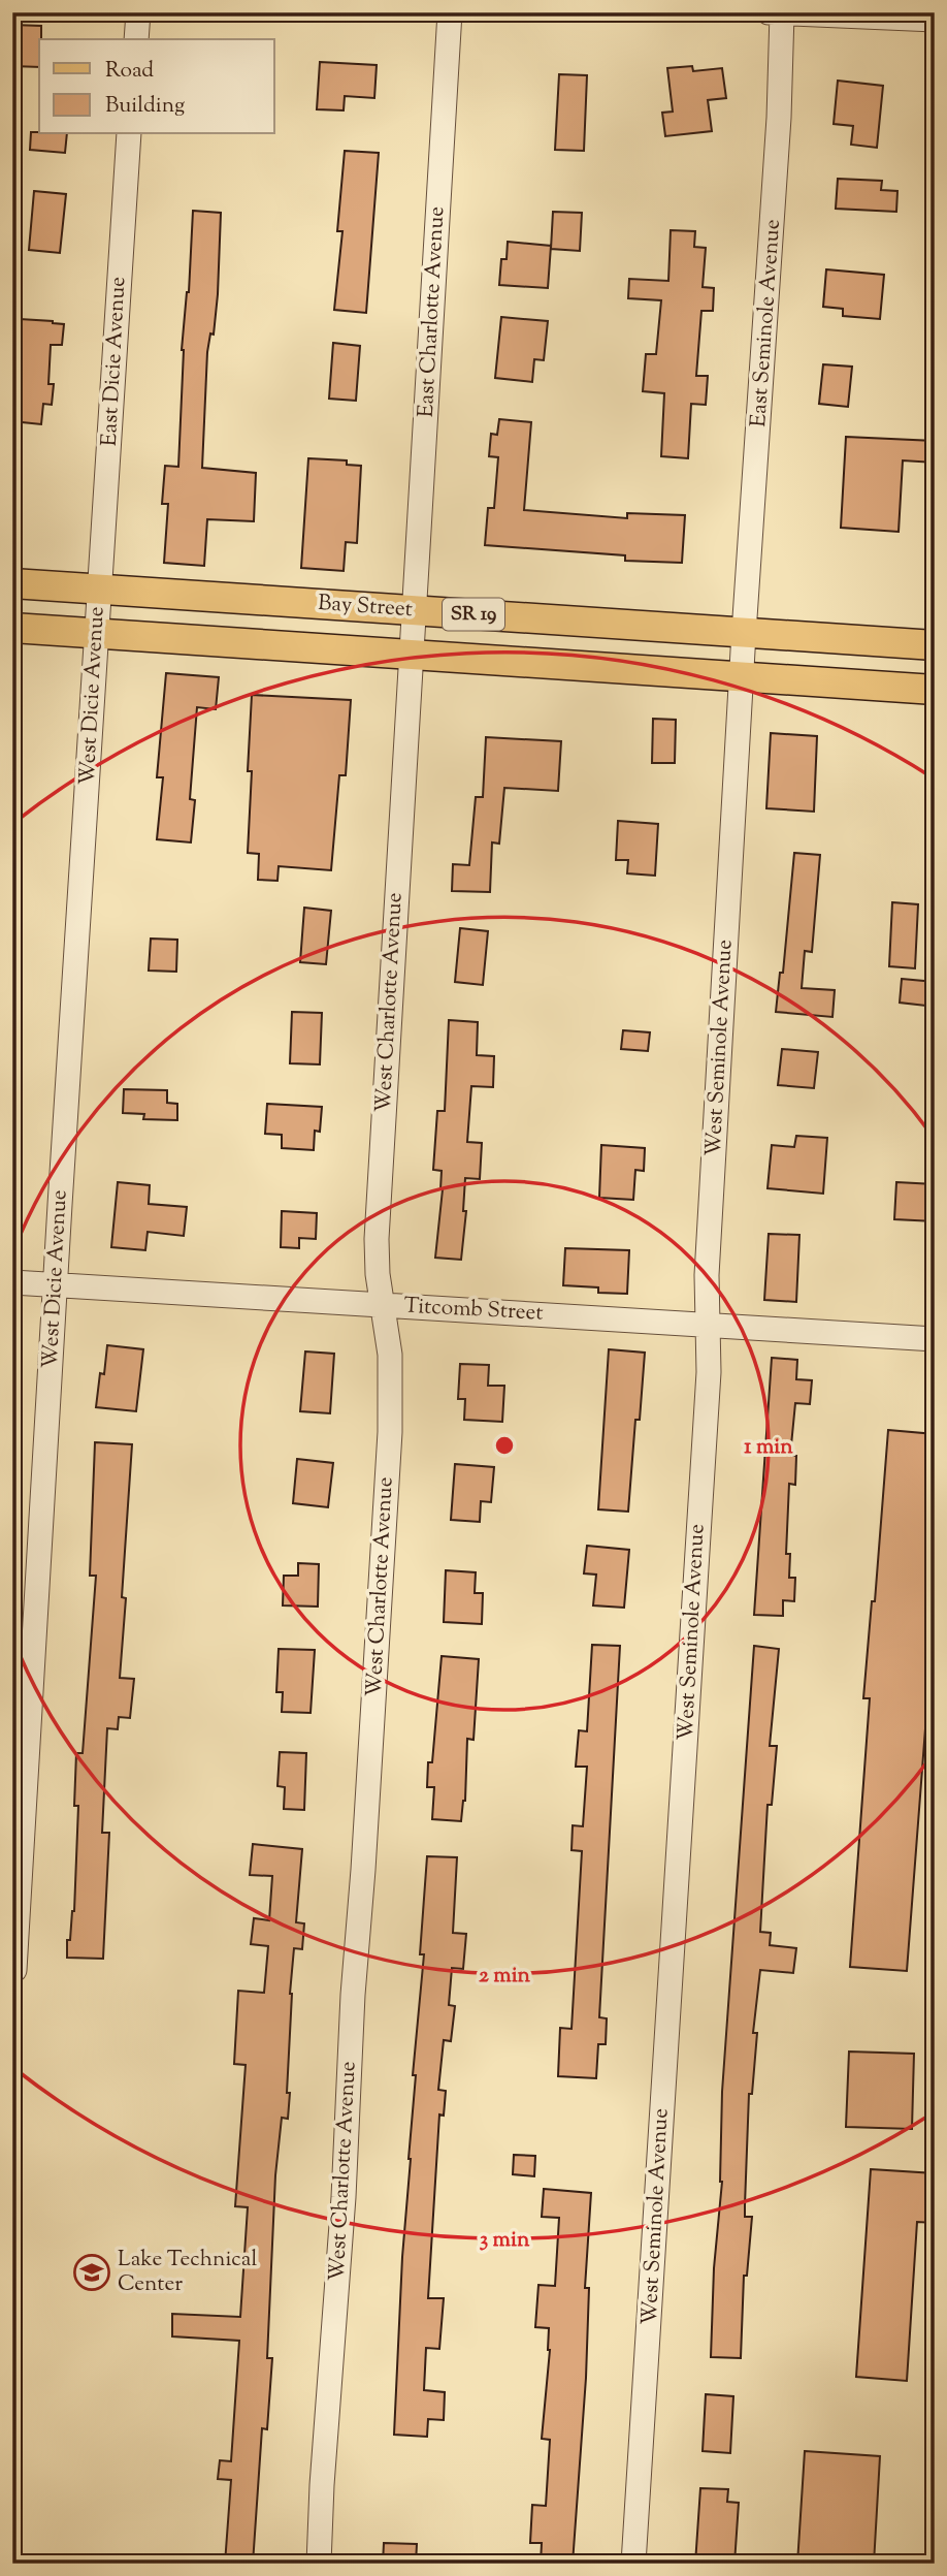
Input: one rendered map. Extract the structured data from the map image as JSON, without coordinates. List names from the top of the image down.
{
  "streets": {
    "main road": ["Bay Street", "SR 19"],
    "street": [
      "East Charlotte Avenue",
      "East Seminole Avenue",
      "East Dicie Avenue",
      "West Dicie Avenue",
      "West Charlotte Avenue",
      "West Seminole Avenue",
      "Titcomb Street"
    ]
  },
  "crossings": [
    ["East Charlotte Avenue", "Bay Street"],
    ["East Charlotte Avenue", "West Charlotte Avenue"],
    ["East Seminole Avenue", "Bay Street"],
    ["East Seminole Avenue", "West Seminole Avenue"],
    ["East Dicie Avenue", "Bay Street"],
    ["East Dicie Avenue", "West Dicie Avenue"],
    ["Bay Street", "West Dicie Avenue"],
    ["Bay Street", "West Charlotte Avenue"],
    ["Bay Street", "West Seminole Avenue"],
    ["West Dicie Avenue", "Titcomb Street"],
    ["West Charlotte Avenue", "Titcomb Street"],
    ["West Seminole Avenue", "Titcomb Street"]
  ],
  "places": {
    "school or university": ["Lake Technical Center"]
  },
  "legend": ["Road", "Building"],
  "rings": ["1 min", "2 min", "3 min"]
}
